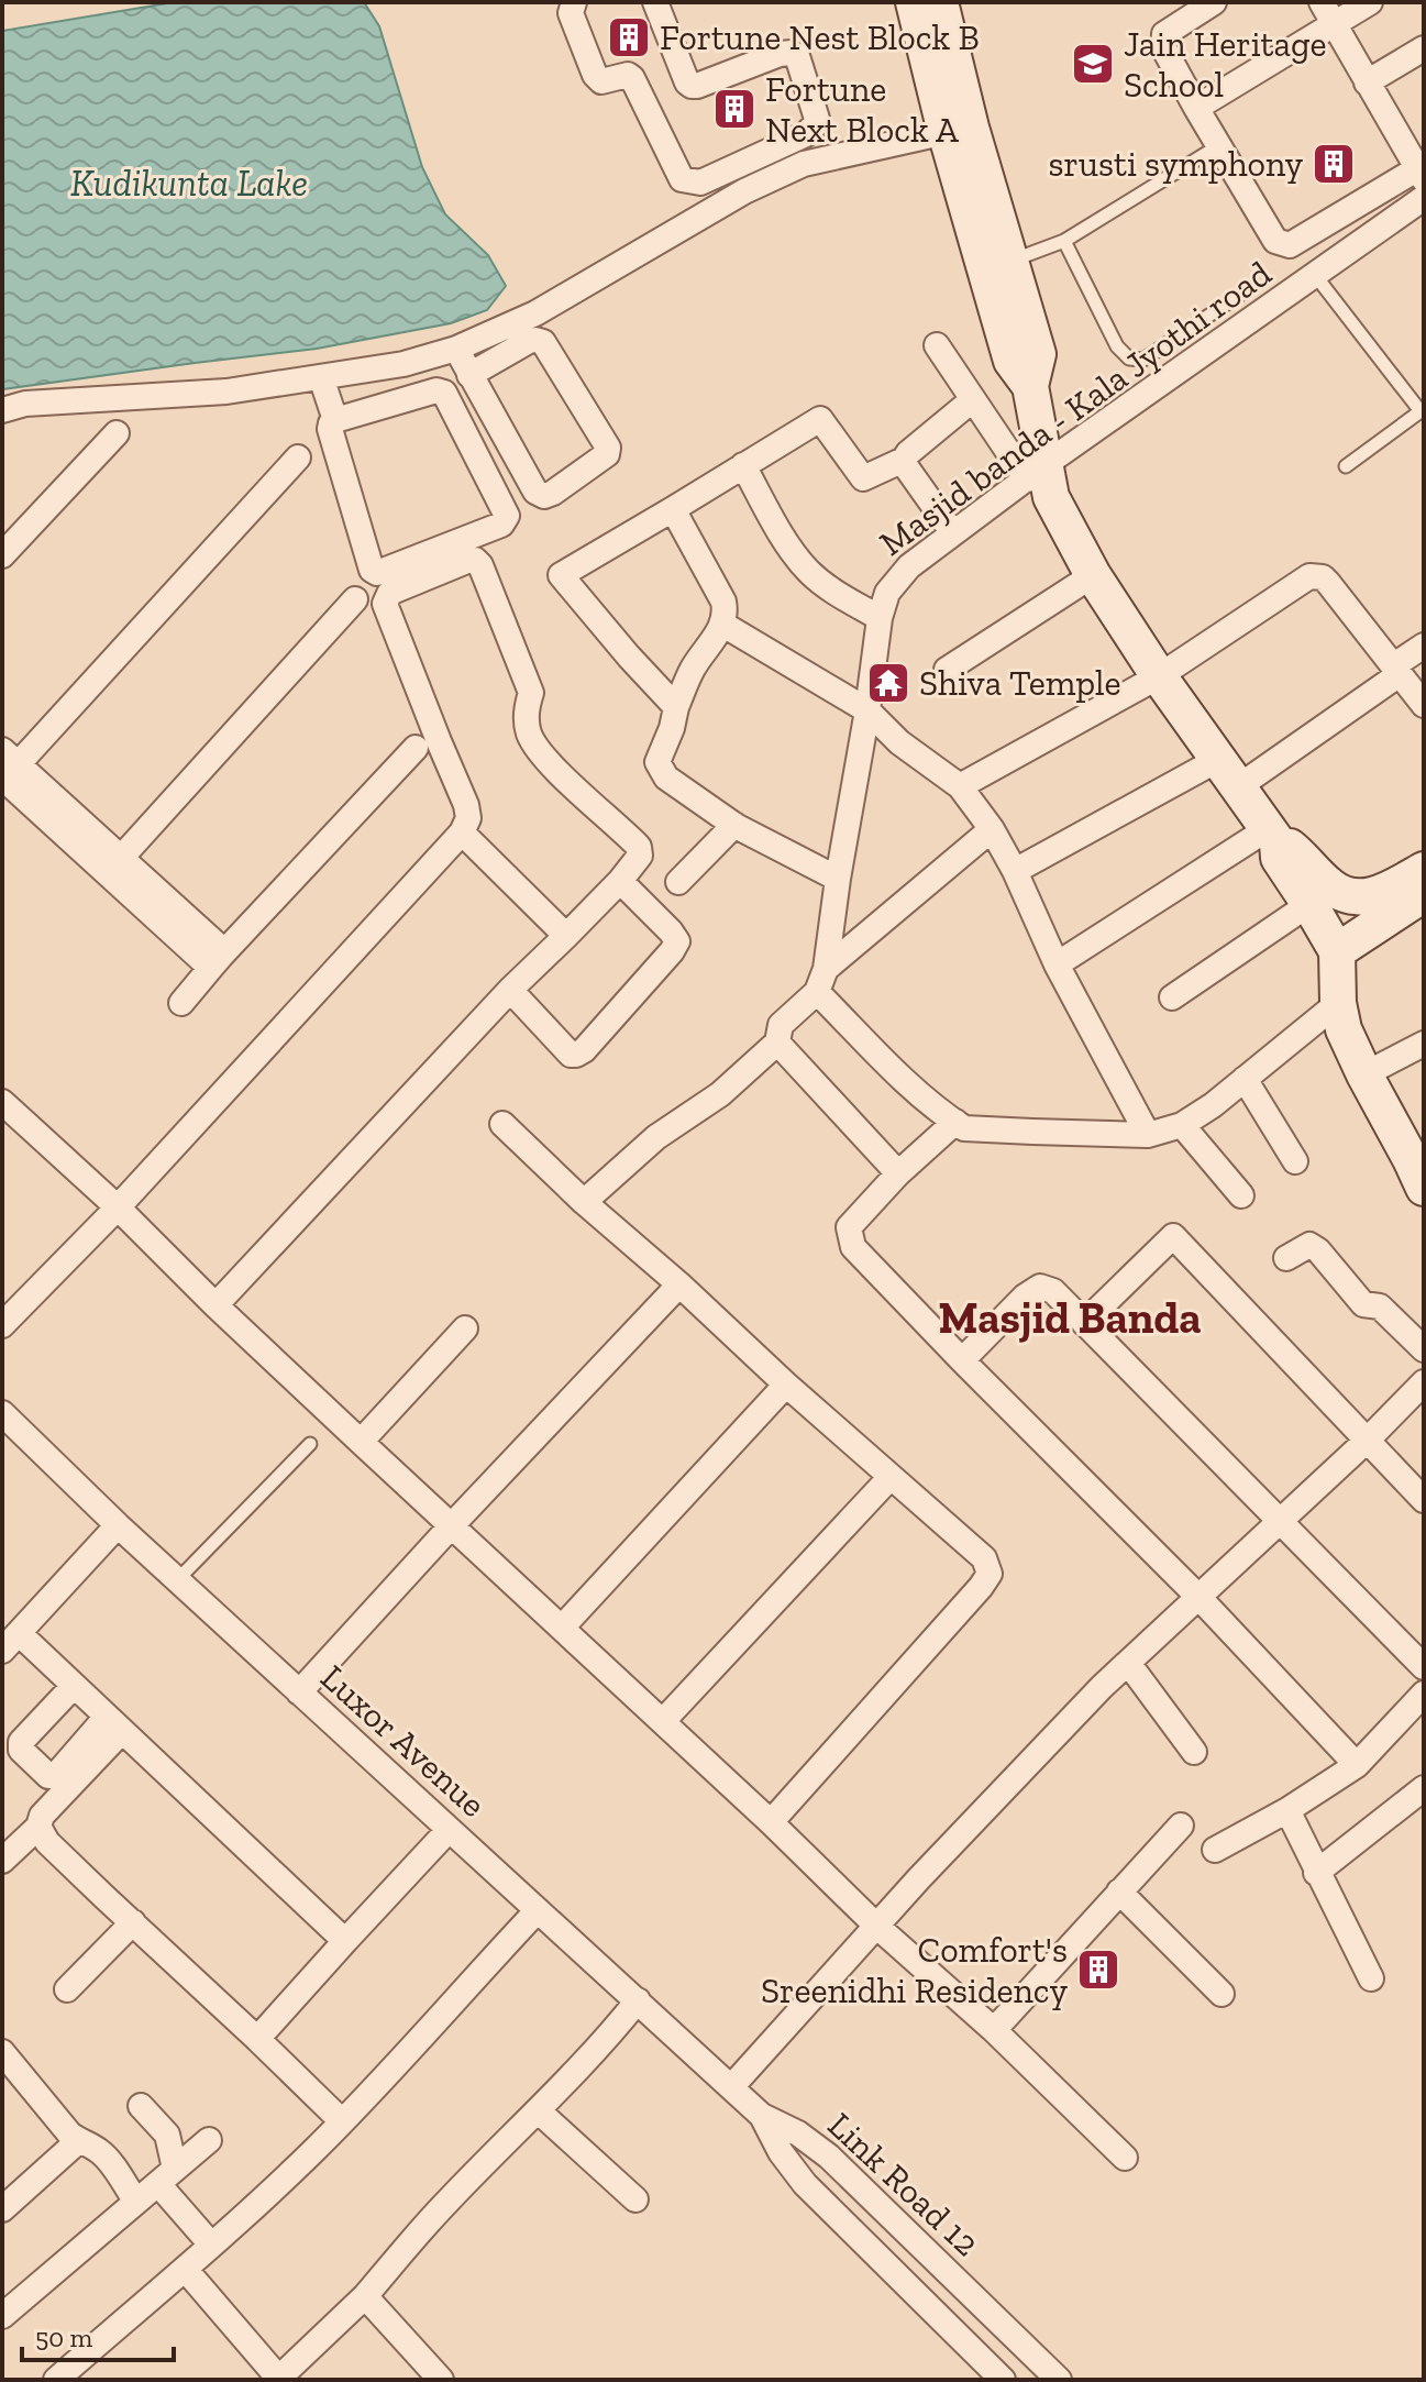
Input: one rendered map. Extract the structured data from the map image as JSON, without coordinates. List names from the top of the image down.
{
  "streets": {
    "street": ["Masjid banda - Kala Jyothi road", "Luxor Avenue", "Link Road 12"]
  },
  "crossings": [
    ["Luxor Avenue", "Link Road 12"]
  ],
  "districts": ["Masjid Banda"],
  "water": ["Kudikunta Lake"],
  "places": {
    "building": [
      "Fortune Nest Block B",
      "Fortune Next Block A",
      "srusti symphony",
      "Comfort's Sreenidhi Residency"
    ],
    "school or university": ["Jain Heritage School"],
    "temple": ["Shiva Temple"]
  },
  "scale_bar": "50 m"
}
